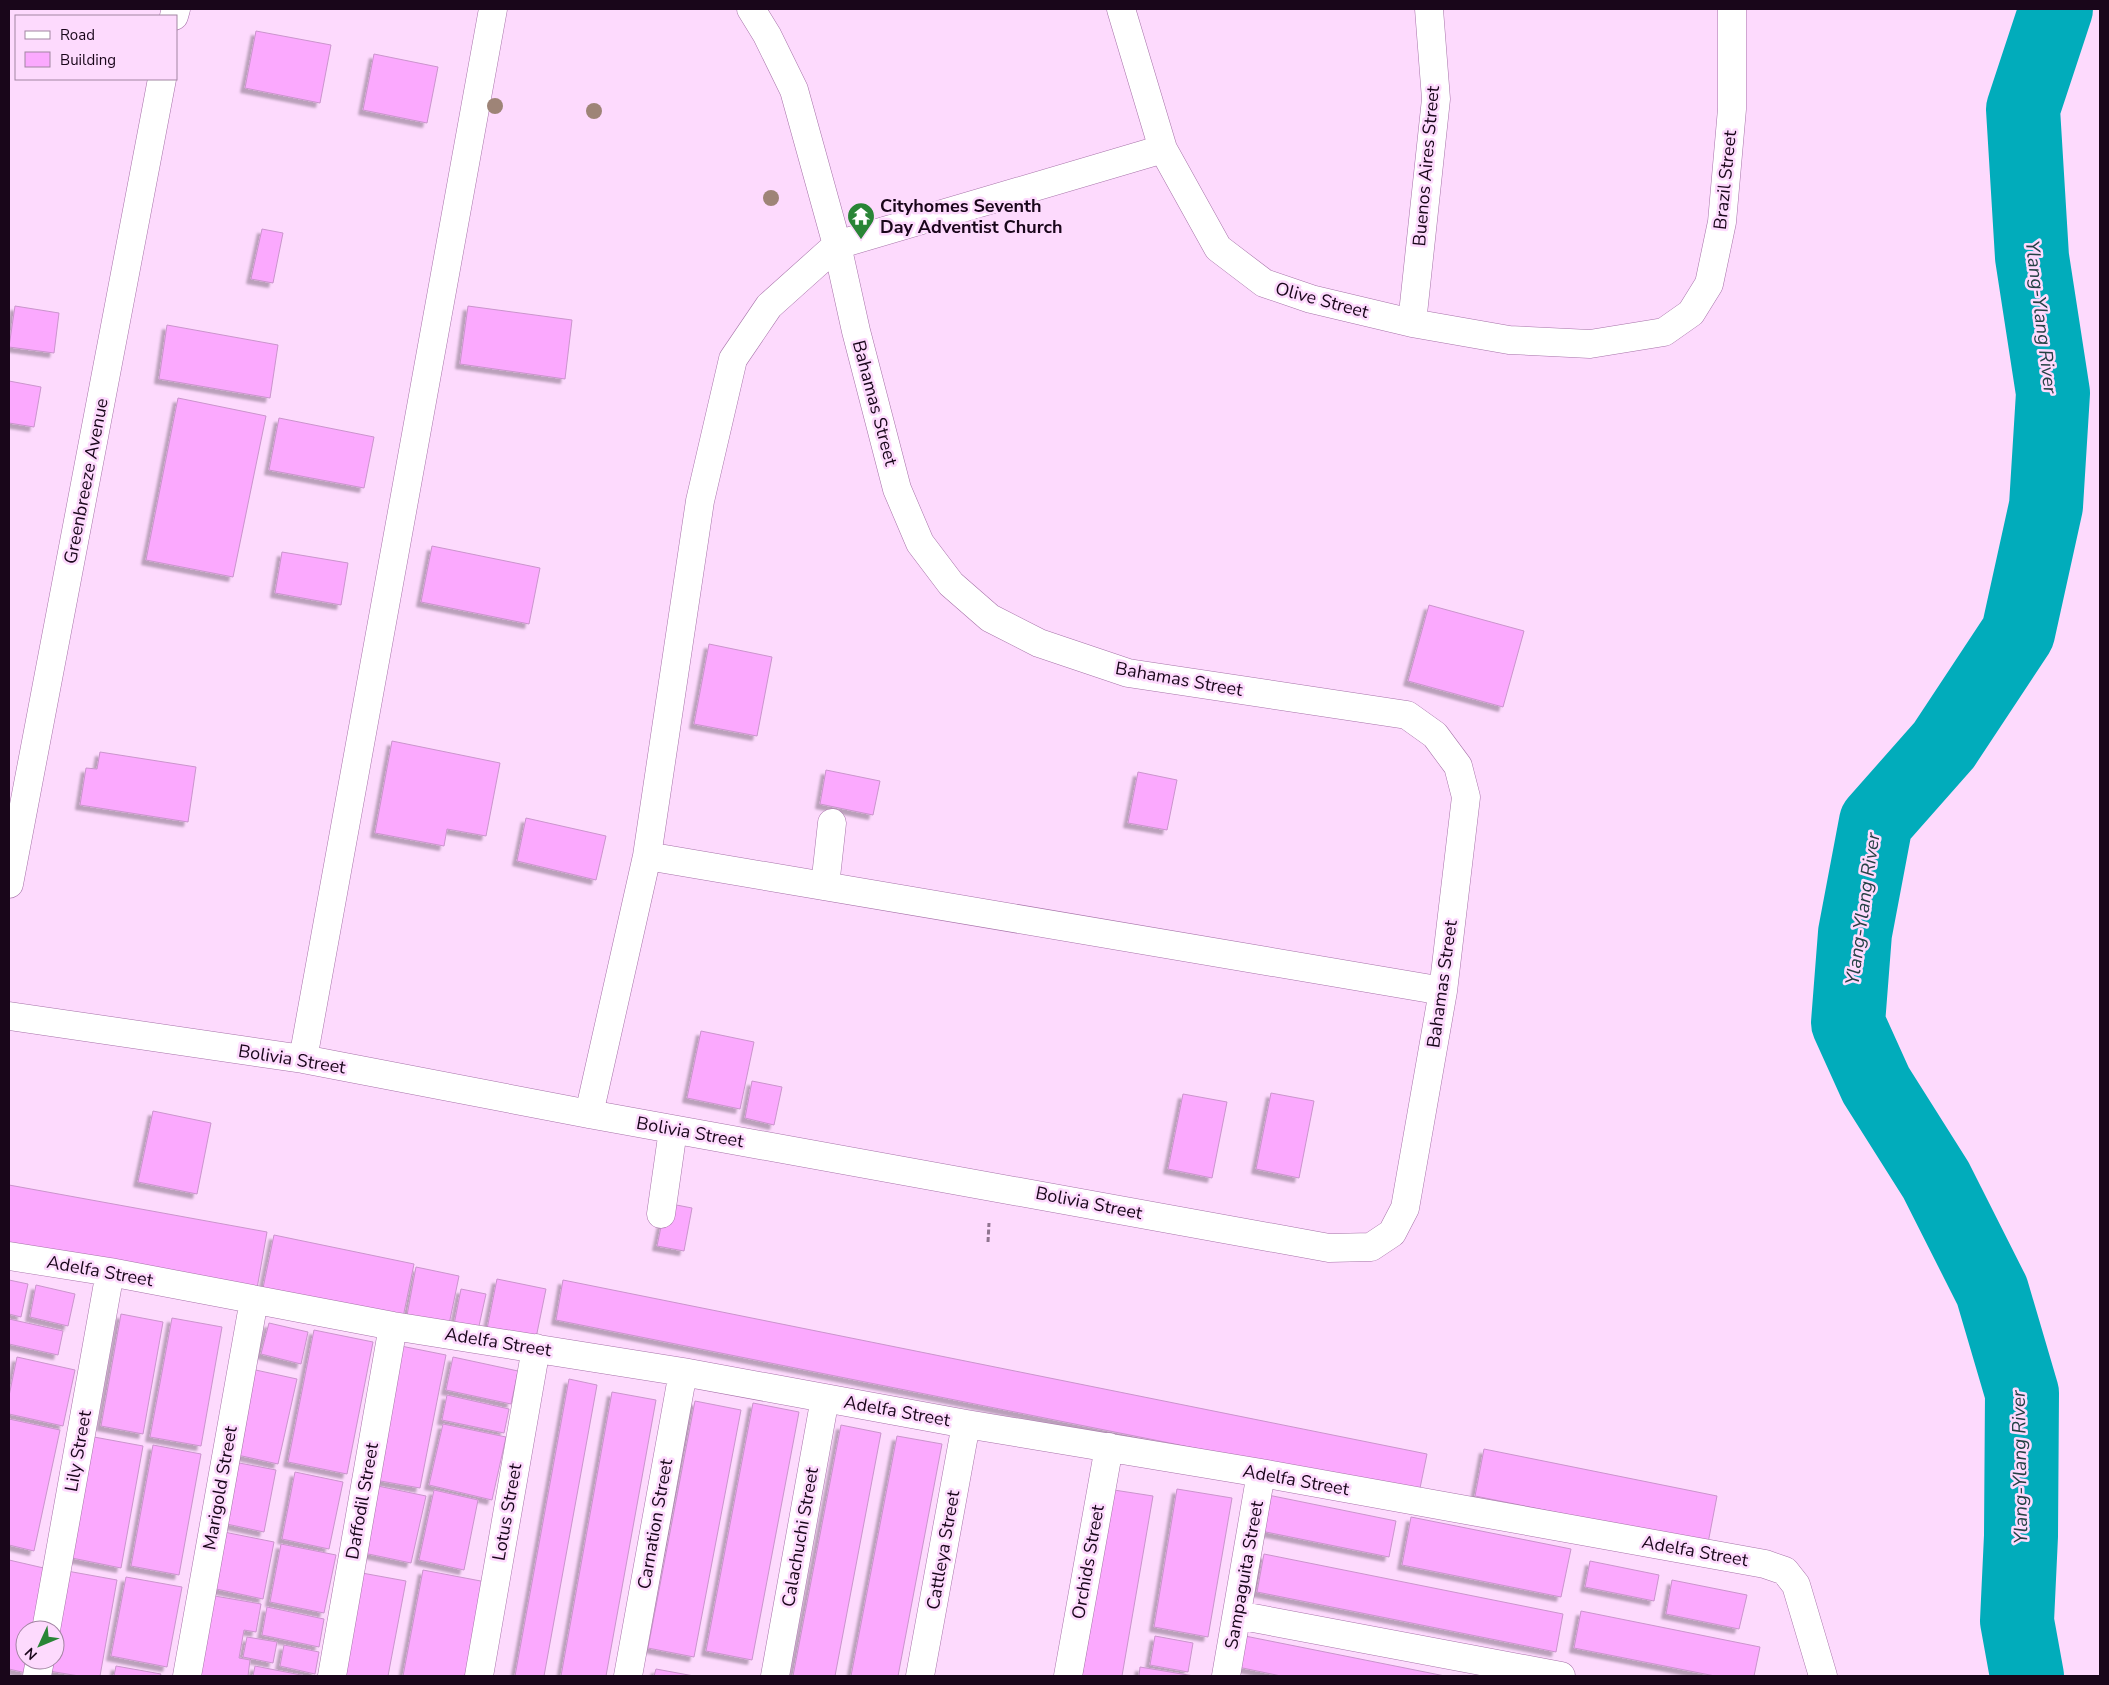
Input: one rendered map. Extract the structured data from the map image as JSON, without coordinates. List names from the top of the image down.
{
  "streets": {
    "street": [
      "Buenos Aires Street",
      "Brazil Street",
      "Olive Street",
      "Bahamas Street",
      "Greenbreeze Avenue",
      "Bolivia Street",
      "Adelfa Street",
      "Lily Street",
      "Marigold Street",
      "Daffodil Street",
      "Lotus Street",
      "Carnation Street",
      "Calachuchi Street",
      "Cattleya Street",
      "Orchids Street",
      "Sampaguita Street"
    ]
  },
  "crossings": [
    ["Buenos Aires Street", "Olive Street"],
    ["Brazil Street", "Olive Street"],
    ["Bahamas Street", "Bolivia Street"],
    ["Adelfa Street", "Lily Street"],
    ["Adelfa Street", "Marigold Street"],
    ["Adelfa Street", "Daffodil Street"],
    ["Adelfa Street", "Lotus Street"],
    ["Adelfa Street", "Carnation Street"],
    ["Adelfa Street", "Calachuchi Street"],
    ["Adelfa Street", "Cattleya Street"],
    ["Adelfa Street", "Orchids Street"],
    ["Adelfa Street", "Sampaguita Street"]
  ],
  "water": ["Ylang-Ylang River"],
  "places": {
    "temple": ["Cityhomes Seventh Day Adventist Church"]
  },
  "legend": ["Road", "Building"],
  "north": "bottom left"
}
